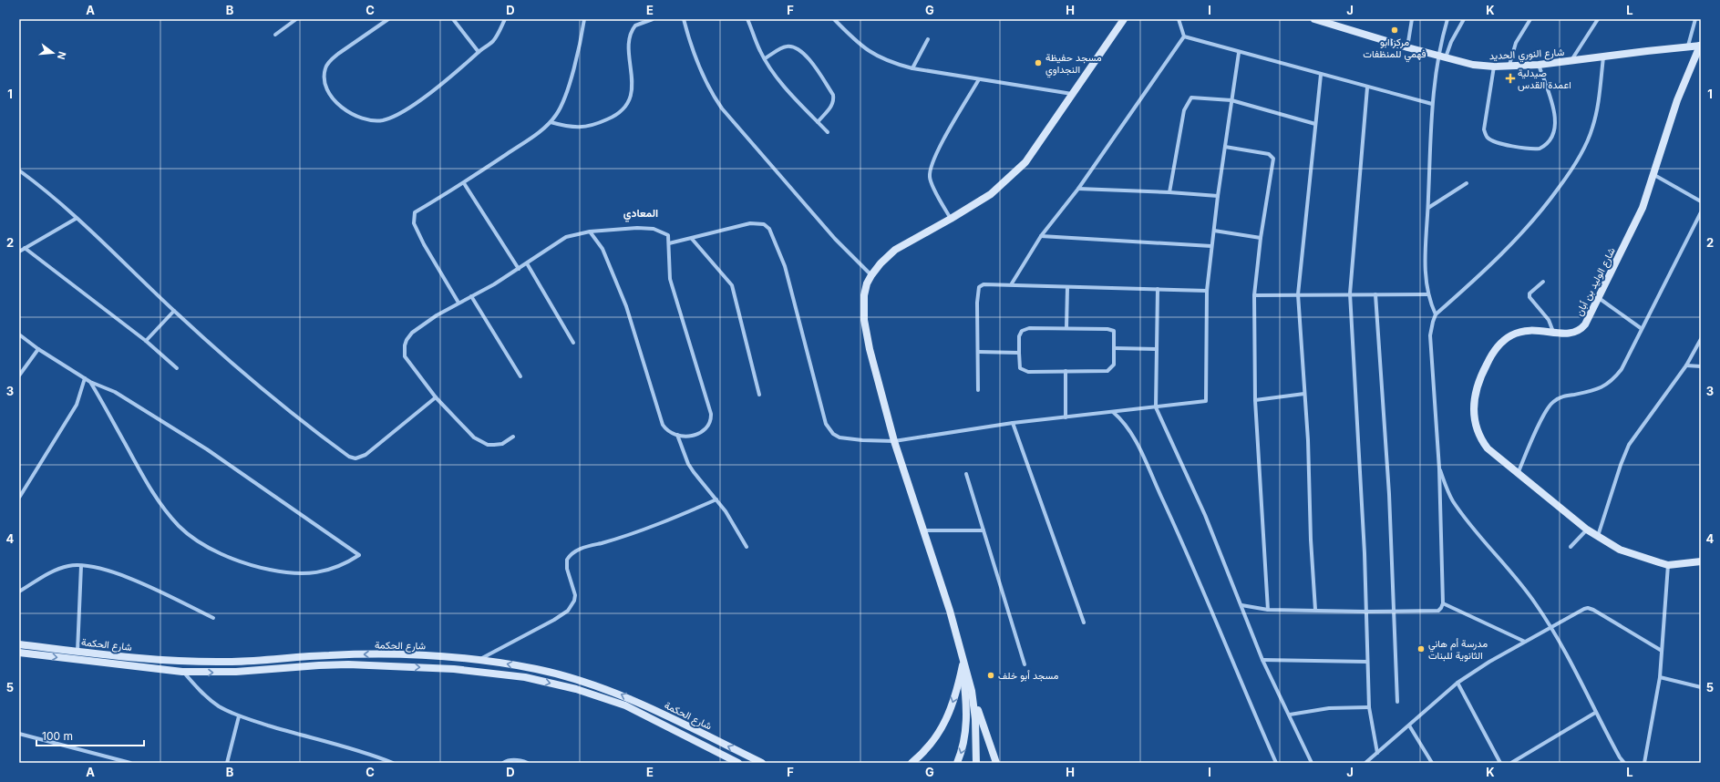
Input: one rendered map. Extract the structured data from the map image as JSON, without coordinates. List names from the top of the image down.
{
  "streets": {
    "street": ["شارع النوري الحديد", "شارع الوليد بن أبان", "شارع الحكمة"]
  },
  "crossings": [
    ["شارع النوري الحديد", "شارع الوليد بن أبان"]
  ],
  "districts": ["المعادي"],
  "places": {
    "other": [
      "مركز ابو فهمي للمنظفات",
      "مسجد حفيظة النجداوي",
      "مدرسة أم هاني الثانوية للبنات",
      "مسجد أبو خلف"
    ],
    "health": ["صيدلية اعمدة القدس"]
  },
  "scale_bar": "100 m",
  "north": "right",
  "grid": {
    "columns": [
      "A",
      "B",
      "C",
      "D",
      "E",
      "F",
      "G",
      "H",
      "I",
      "J",
      "K",
      "L"
    ],
    "rows": [
      "1",
      "2",
      "3",
      "4",
      "5"
    ]
  }
}
